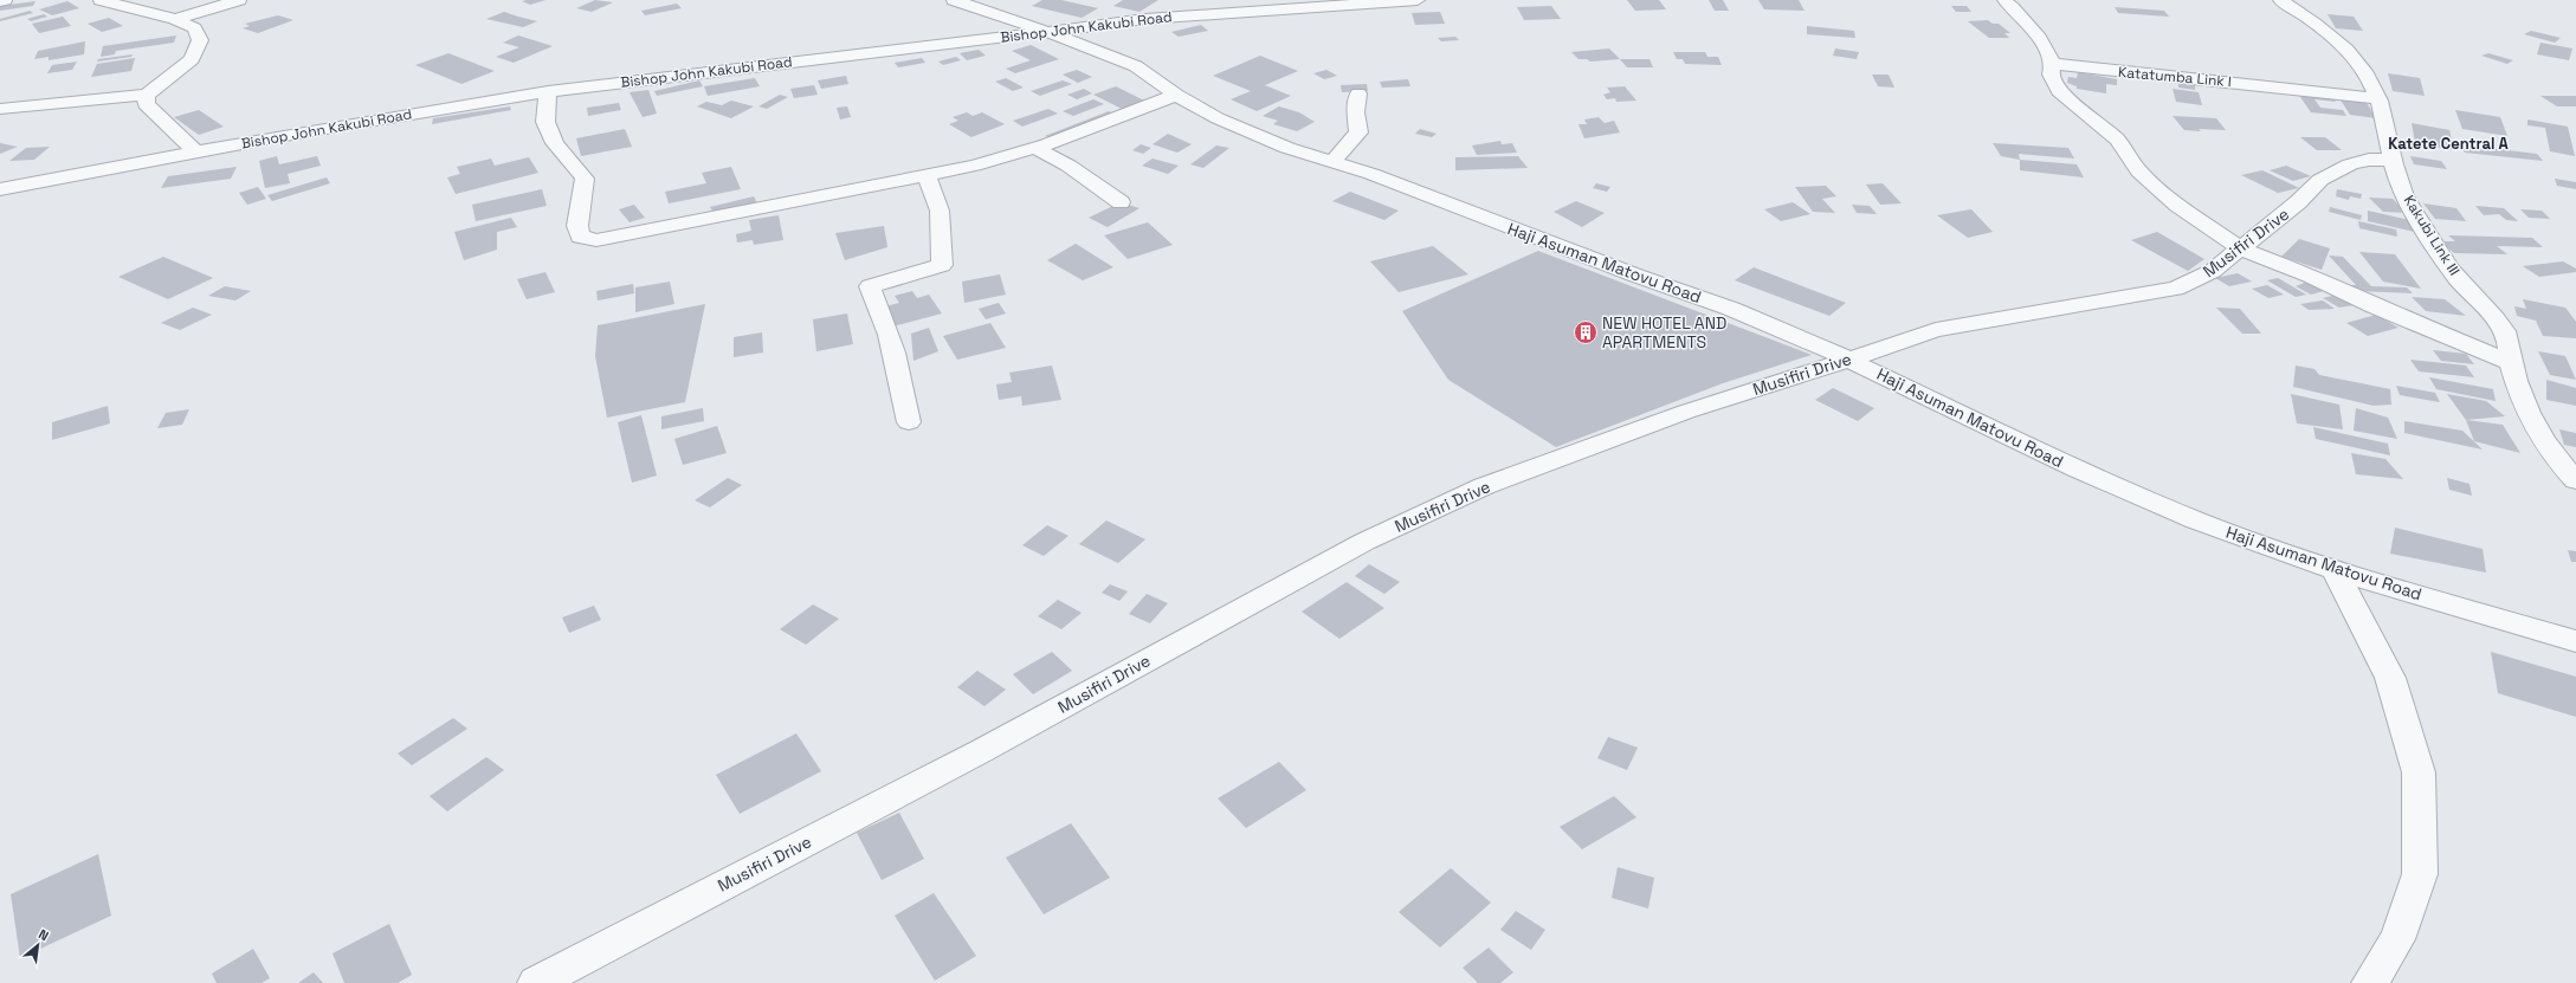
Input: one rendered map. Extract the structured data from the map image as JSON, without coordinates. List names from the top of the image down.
{
  "streets": {
    "street": [
      "Bishop John Kakubi Road",
      "Katatumba Link I",
      "Kakubi Link III",
      "Musifiri Drive",
      "Haji Asuman Matovu Road"
    ]
  },
  "crossings": [
    ["Bishop John Kakubi Road", "Haji Asuman Matovu Road"],
    ["Katatumba Link I", "Kakubi Link III"],
    ["Kakubi Link III", "Musifiri Drive"],
    ["Musifiri Drive", "Haji Asuman Matovu Road"]
  ],
  "districts": ["Katete Central A"],
  "places": {
    "building": ["NEW HOTEL AND APARTMENTS"]
  },
  "north": "top right"
}
